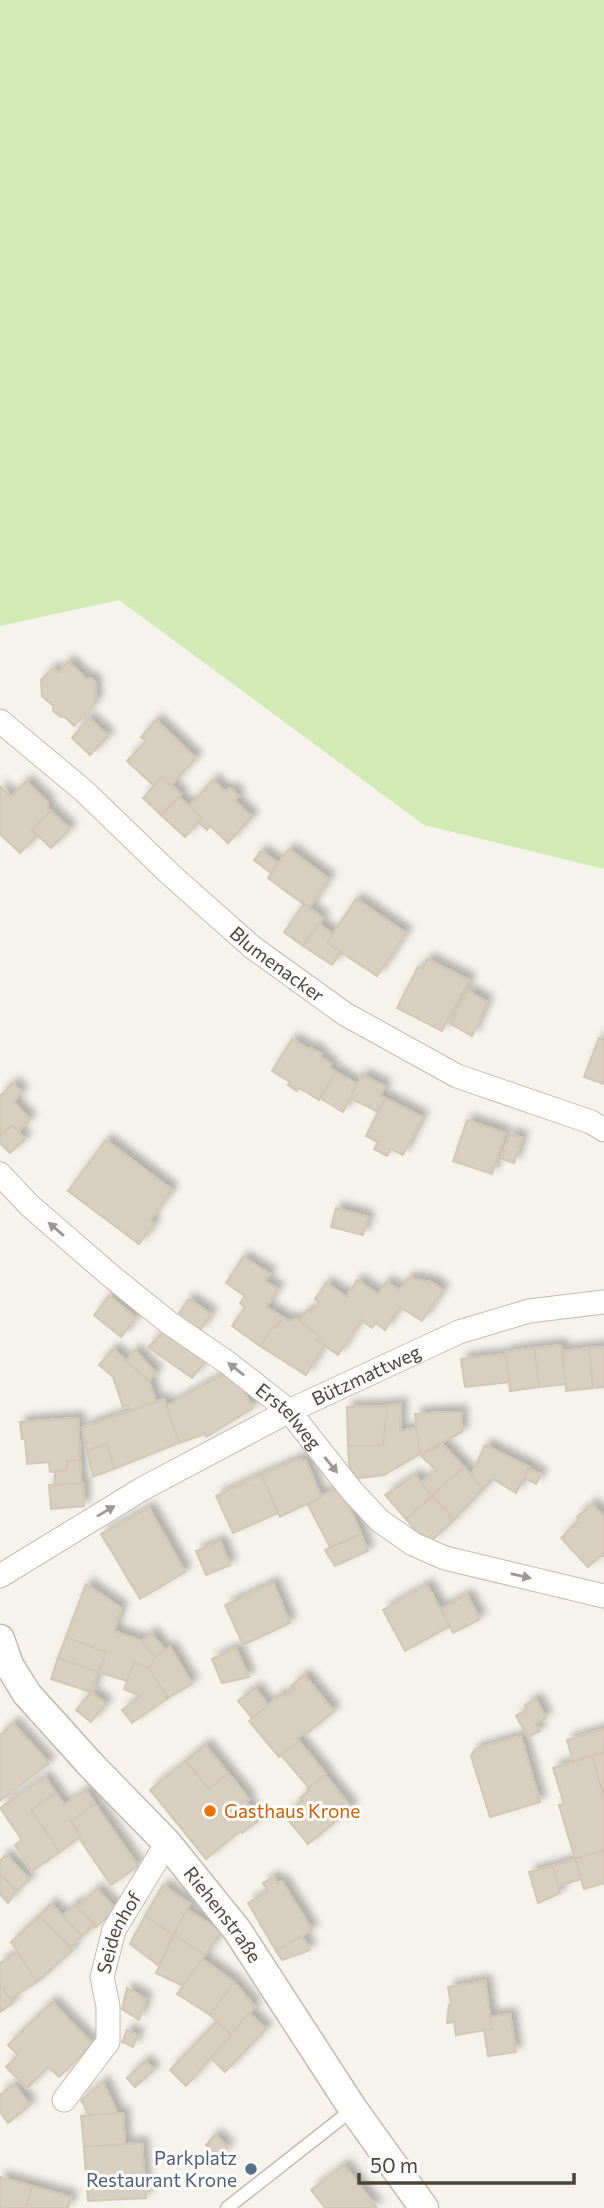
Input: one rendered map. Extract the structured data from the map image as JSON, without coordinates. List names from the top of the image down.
{
  "streets": {
    "street": [
      "Blumenacker",
      "Bützmattweg",
      "Erstelweg",
      "Riehenstraße",
      "Seidenhof"
    ]
  },
  "crossings": [
    ["Bützmattweg", "Erstelweg"],
    ["Riehenstraße", "Seidenhof"]
  ],
  "one_way": ["Bützmattweg"],
  "places": ["Gasthaus Krone", "Parkplatz Restaurant Krone"],
  "scale_bar": "50 m"
}
